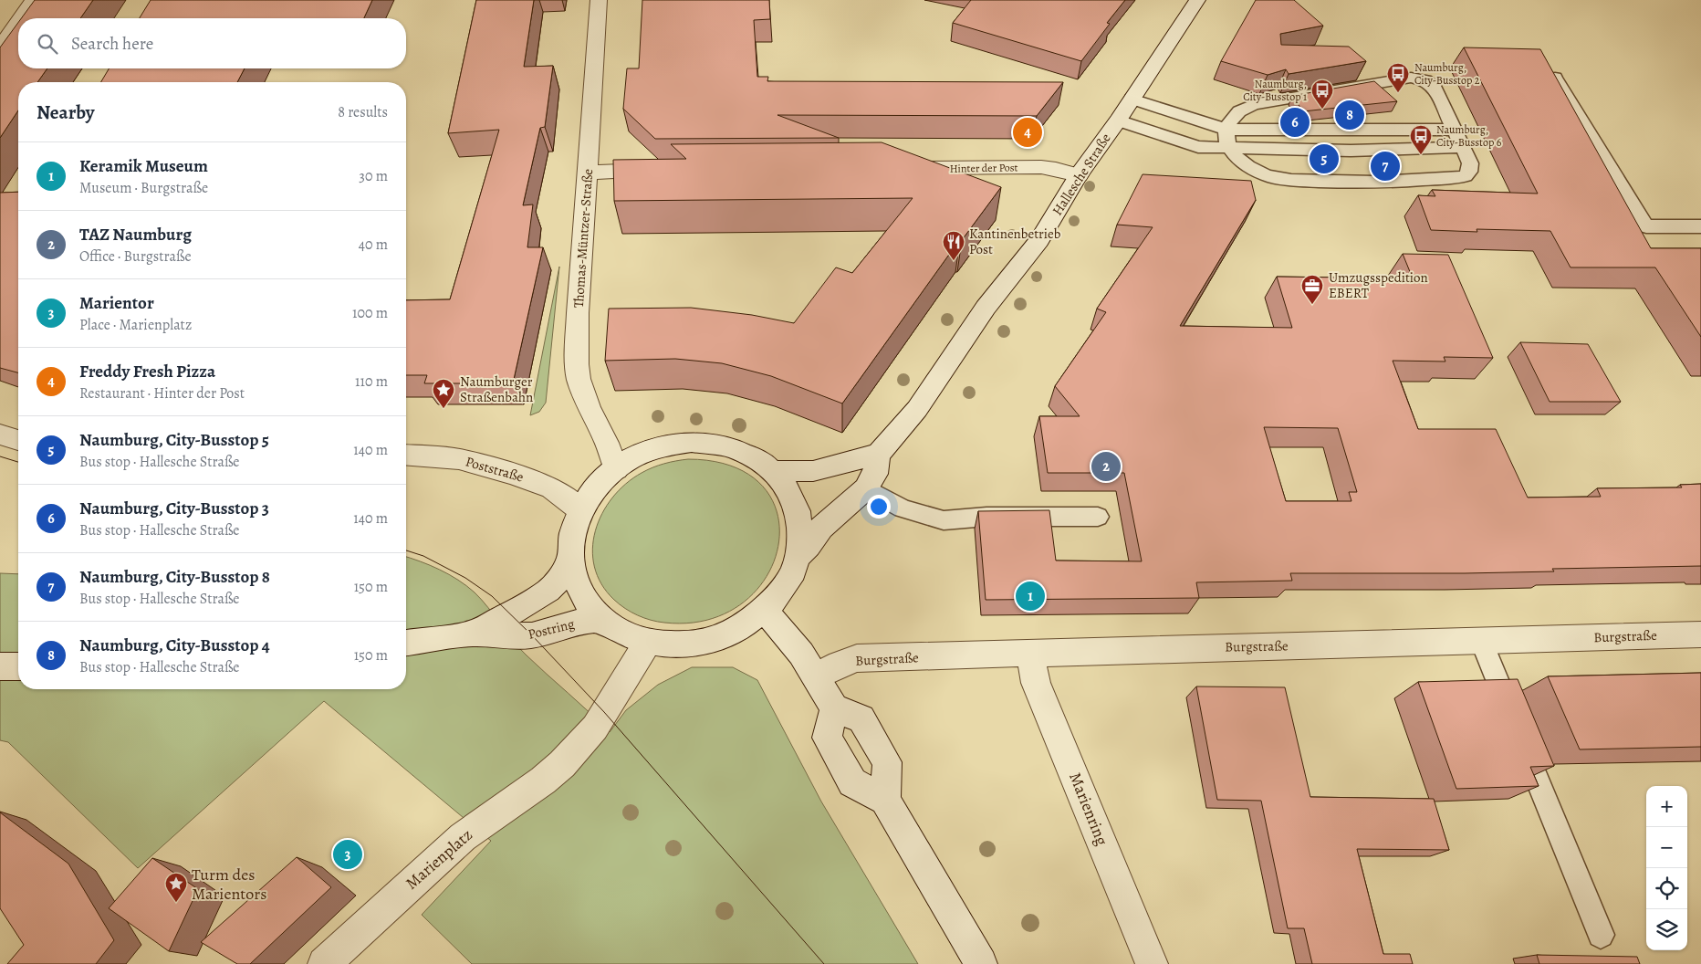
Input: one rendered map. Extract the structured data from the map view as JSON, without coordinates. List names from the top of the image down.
{
  "streets": {
    "street": [
      "Hinter der Post",
      "Hallesche Straße",
      "Thomas-Müntzer-Straße",
      "Poststraße",
      "Postring",
      "Burgstraße",
      "Marienring",
      "Marienplatz"
    ]
  },
  "crossings": [
    ["Hinter der Post", "Hallesche Straße"],
    ["Burgstraße", "Marienring"]
  ],
  "places": {
    "bus stop": ["Naumburg, City-Busstop 2", "Naumburg, City-Busstop 1", "Naumburg, City-Busstop 6"],
    "restaurant": ["Kantinenbetrieb Post"],
    "office": ["Umzugsspedition EBERT"],
    "place": ["Naumburger Straßenbahn", "Turm des Marientors"]
  },
  "page": {
    "search": "Search here",
    "heading": ["Nearby", "8 results"],
    "pins": [
      "8",
      "6",
      "4",
      "5",
      "7",
      "2",
      "1",
      "3"
    ],
    "list": [
      {
        "mark": "1",
        "name": "Keramik Museum",
        "note": "Museum · Burgstraße",
        "value": "30 m"
      },
      {
        "mark": "2",
        "name": "TAZ Naumburg",
        "note": "Office · Burgstraße",
        "value": "40 m"
      },
      {
        "mark": "3",
        "name": "Marientor",
        "note": "Place · Marienplatz",
        "value": "100 m"
      },
      {
        "mark": "4",
        "name": "Freddy Fresh Pizza",
        "note": "Restaurant · Hinter der Post",
        "value": "110 m"
      },
      {
        "mark": "5",
        "name": "Naumburg, City-Busstop 5",
        "note": "Bus stop · Hallesche Straße",
        "value": "140 m"
      },
      {
        "mark": "6",
        "name": "Naumburg, City-Busstop 3",
        "note": "Bus stop · Hallesche Straße",
        "value": "140 m"
      },
      {
        "mark": "7",
        "name": "Naumburg, City-Busstop 8",
        "note": "Bus stop · Hallesche Straße",
        "value": "150 m"
      },
      {
        "mark": "8",
        "name": "Naumburg, City-Busstop 4",
        "note": "Bus stop · Hallesche Straße",
        "value": "150 m"
      }
    ],
    "map_buttons": ["+", "−"]
  }
}
